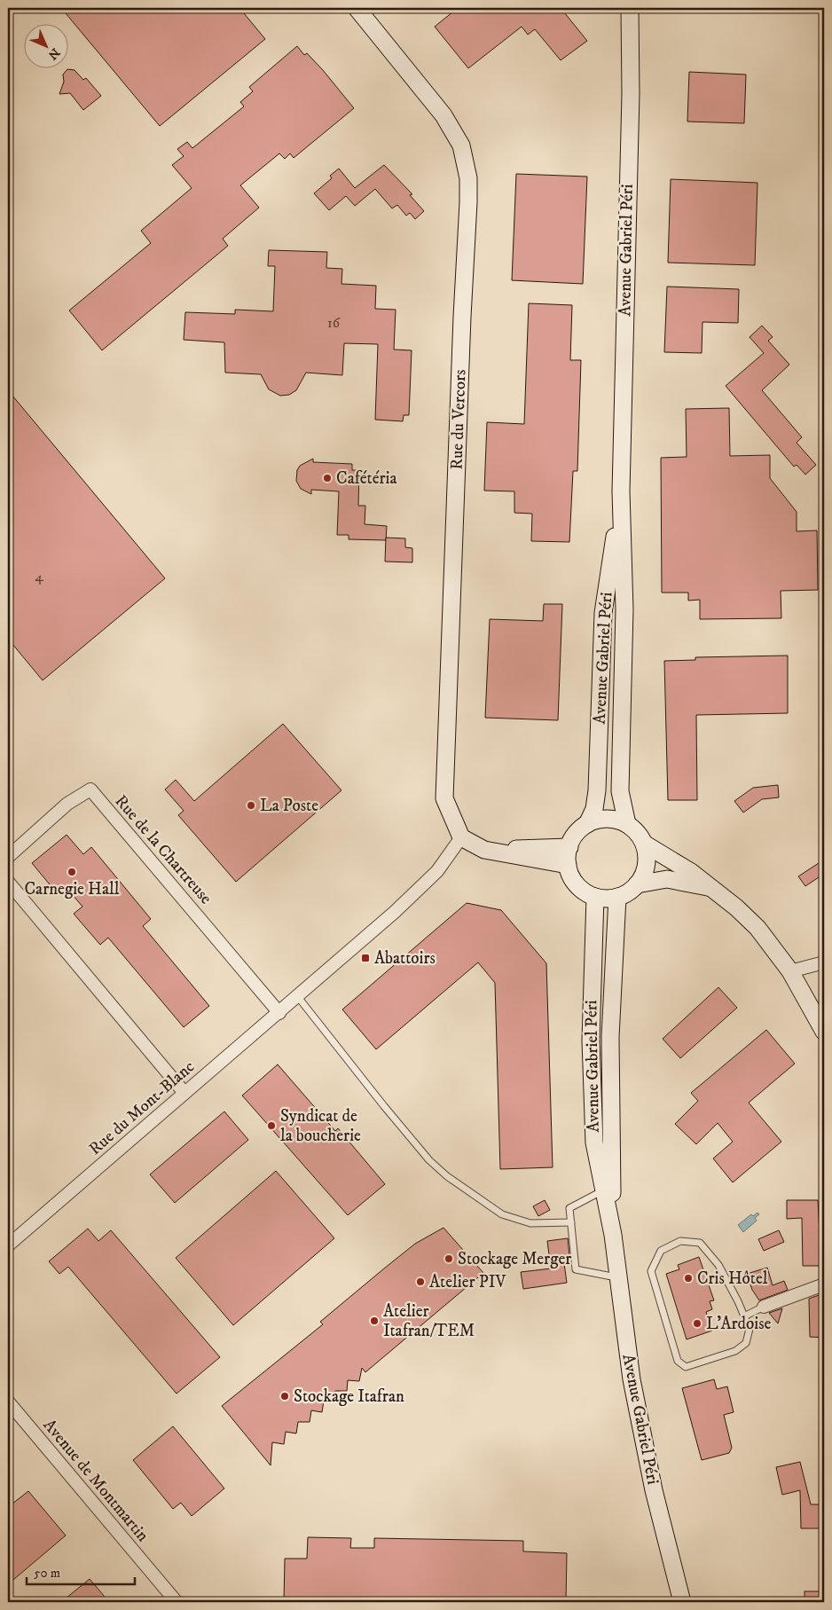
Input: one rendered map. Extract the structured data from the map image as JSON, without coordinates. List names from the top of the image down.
{
  "streets": {
    "main road": ["Avenue Gabriel Péri", "Rue du Vercors"],
    "street": ["Rue de la Chartreuse", "Rue du Mont-Blanc", "Avenue de Montmartin"]
  },
  "crossings": [
    ["Rue du Vercors", "Rue du Mont-Blanc"],
    ["Rue de la Chartreuse", "Rue du Mont-Blanc"]
  ],
  "places": {
    "other": [
      "Cafétéria",
      "La Poste",
      "Carnegie Hall",
      "Syndicat de la boucherie",
      "Stockage Merger",
      "Cris Hôtel",
      "Atelier PIV",
      "Atelier Itafran/TEM",
      "L'Ardoise",
      "Stockage Itafran"
    ],
    "transit": ["Abattoirs"]
  },
  "house_numbers": ["16", "4"],
  "scale_bar": "50 m",
  "north": "bottom right"
}
